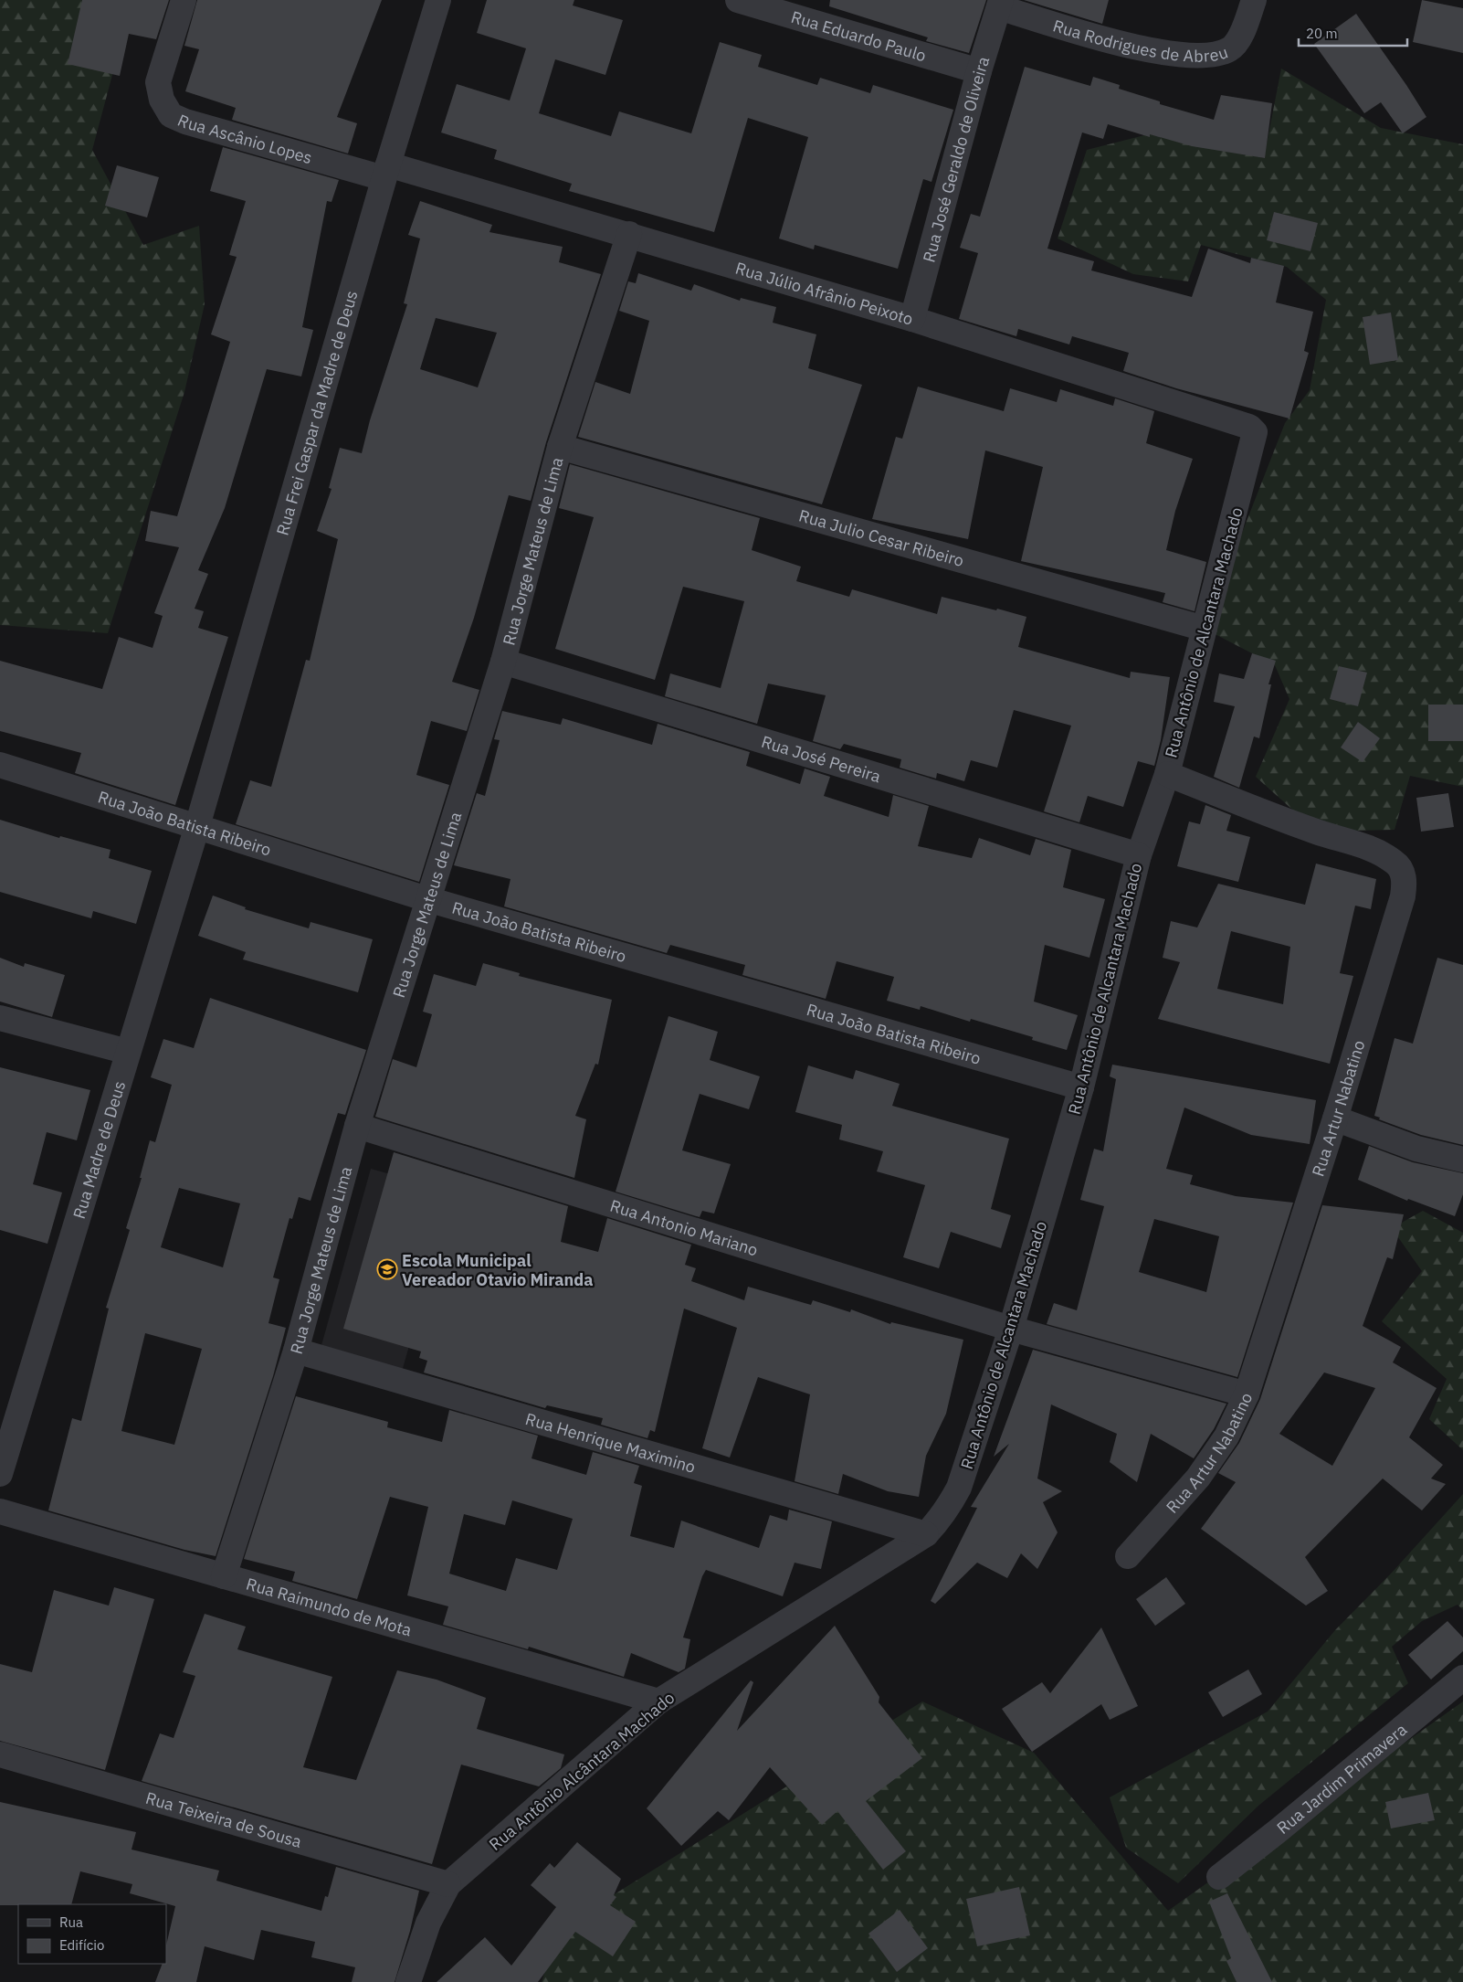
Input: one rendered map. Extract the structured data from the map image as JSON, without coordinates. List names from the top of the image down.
{
  "streets": {
    "street": [
      "Rua Rodrigues de Abreu",
      "Rua Eduardo Paulo",
      "Rua Ascânio Lopes",
      "Rua José Geraldo de Oliveira",
      "Rua Júlio Afrânio Peixoto",
      "Rua Frei Gaspar da Madre de Deus",
      "Rua Julio Cesar Ribeiro",
      "Rua Jorge Mateus de Lima",
      "Rua Antônio de Alcantara Machado",
      "Rua José Pereira",
      "Rua João Batista Ribeiro",
      "Rua Artur Nabatino",
      "Rua Madre de Deus",
      "Rua Antonio Mariano",
      "Rua Henrique Maximino",
      "Rua Raimundo de Mota",
      "Rua Antônio Alcântara Machado",
      "Rua Jardim Primavera",
      "Rua Teixeira de Sousa"
    ]
  },
  "crossings": [
    ["Rua Rodrigues de Abreu", "Rua José Geraldo de Oliveira"],
    ["Rua Eduardo Paulo", "Rua José Geraldo de Oliveira"],
    ["Rua Ascânio Lopes", "Rua Júlio Afrânio Peixoto"],
    ["Rua Ascânio Lopes", "Rua Frei Gaspar da Madre de Deus"],
    ["Rua José Geraldo de Oliveira", "Rua Júlio Afrânio Peixoto"],
    ["Rua Júlio Afrânio Peixoto", "Rua Frei Gaspar da Madre de Deus"],
    ["Rua Júlio Afrânio Peixoto", "Rua Jorge Mateus de Lima"],
    ["Rua Júlio Afrânio Peixoto", "Rua Antônio de Alcantara Machado"],
    ["Rua Frei Gaspar da Madre de Deus", "Rua João Batista Ribeiro"],
    ["Rua Frei Gaspar da Madre de Deus", "Rua Madre de Deus"],
    ["Rua Julio Cesar Ribeiro", "Rua Jorge Mateus de Lima"],
    ["Rua Julio Cesar Ribeiro", "Rua Antônio de Alcantara Machado"],
    ["Rua Jorge Mateus de Lima", "Rua José Pereira"],
    ["Rua Jorge Mateus de Lima", "Rua João Batista Ribeiro"],
    ["Rua Jorge Mateus de Lima", "Rua Antonio Mariano"],
    ["Rua Jorge Mateus de Lima", "Rua Henrique Maximino"],
    ["Rua Jorge Mateus de Lima", "Rua Raimundo de Mota"],
    ["Rua Antônio de Alcantara Machado", "Rua José Pereira"],
    ["Rua Antônio de Alcantara Machado", "Rua João Batista Ribeiro"],
    ["Rua Antônio de Alcantara Machado", "Rua Artur Nabatino"],
    ["Rua Antônio de Alcantara Machado", "Rua Antonio Mariano"],
    ["Rua Antônio de Alcantara Machado", "Rua Henrique Maximino"],
    ["Rua Antônio de Alcantara Machado", "Rua Antônio Alcântara Machado"],
    ["Rua João Batista Ribeiro", "Rua Madre de Deus"],
    ["Rua Artur Nabatino", "Rua Antonio Mariano"],
    ["Rua Henrique Maximino", "Rua Antônio Alcântara Machado"],
    ["Rua Raimundo de Mota", "Rua Antônio Alcântara Machado"],
    ["Rua Antônio Alcântara Machado", "Rua Teixeira de Sousa"]
  ],
  "places": {
    "school or university": ["Escola Municipal Vereador Otavio Miranda"]
  },
  "legend": ["Rua", "Edifício"],
  "scale_bar": "20 m"
}
